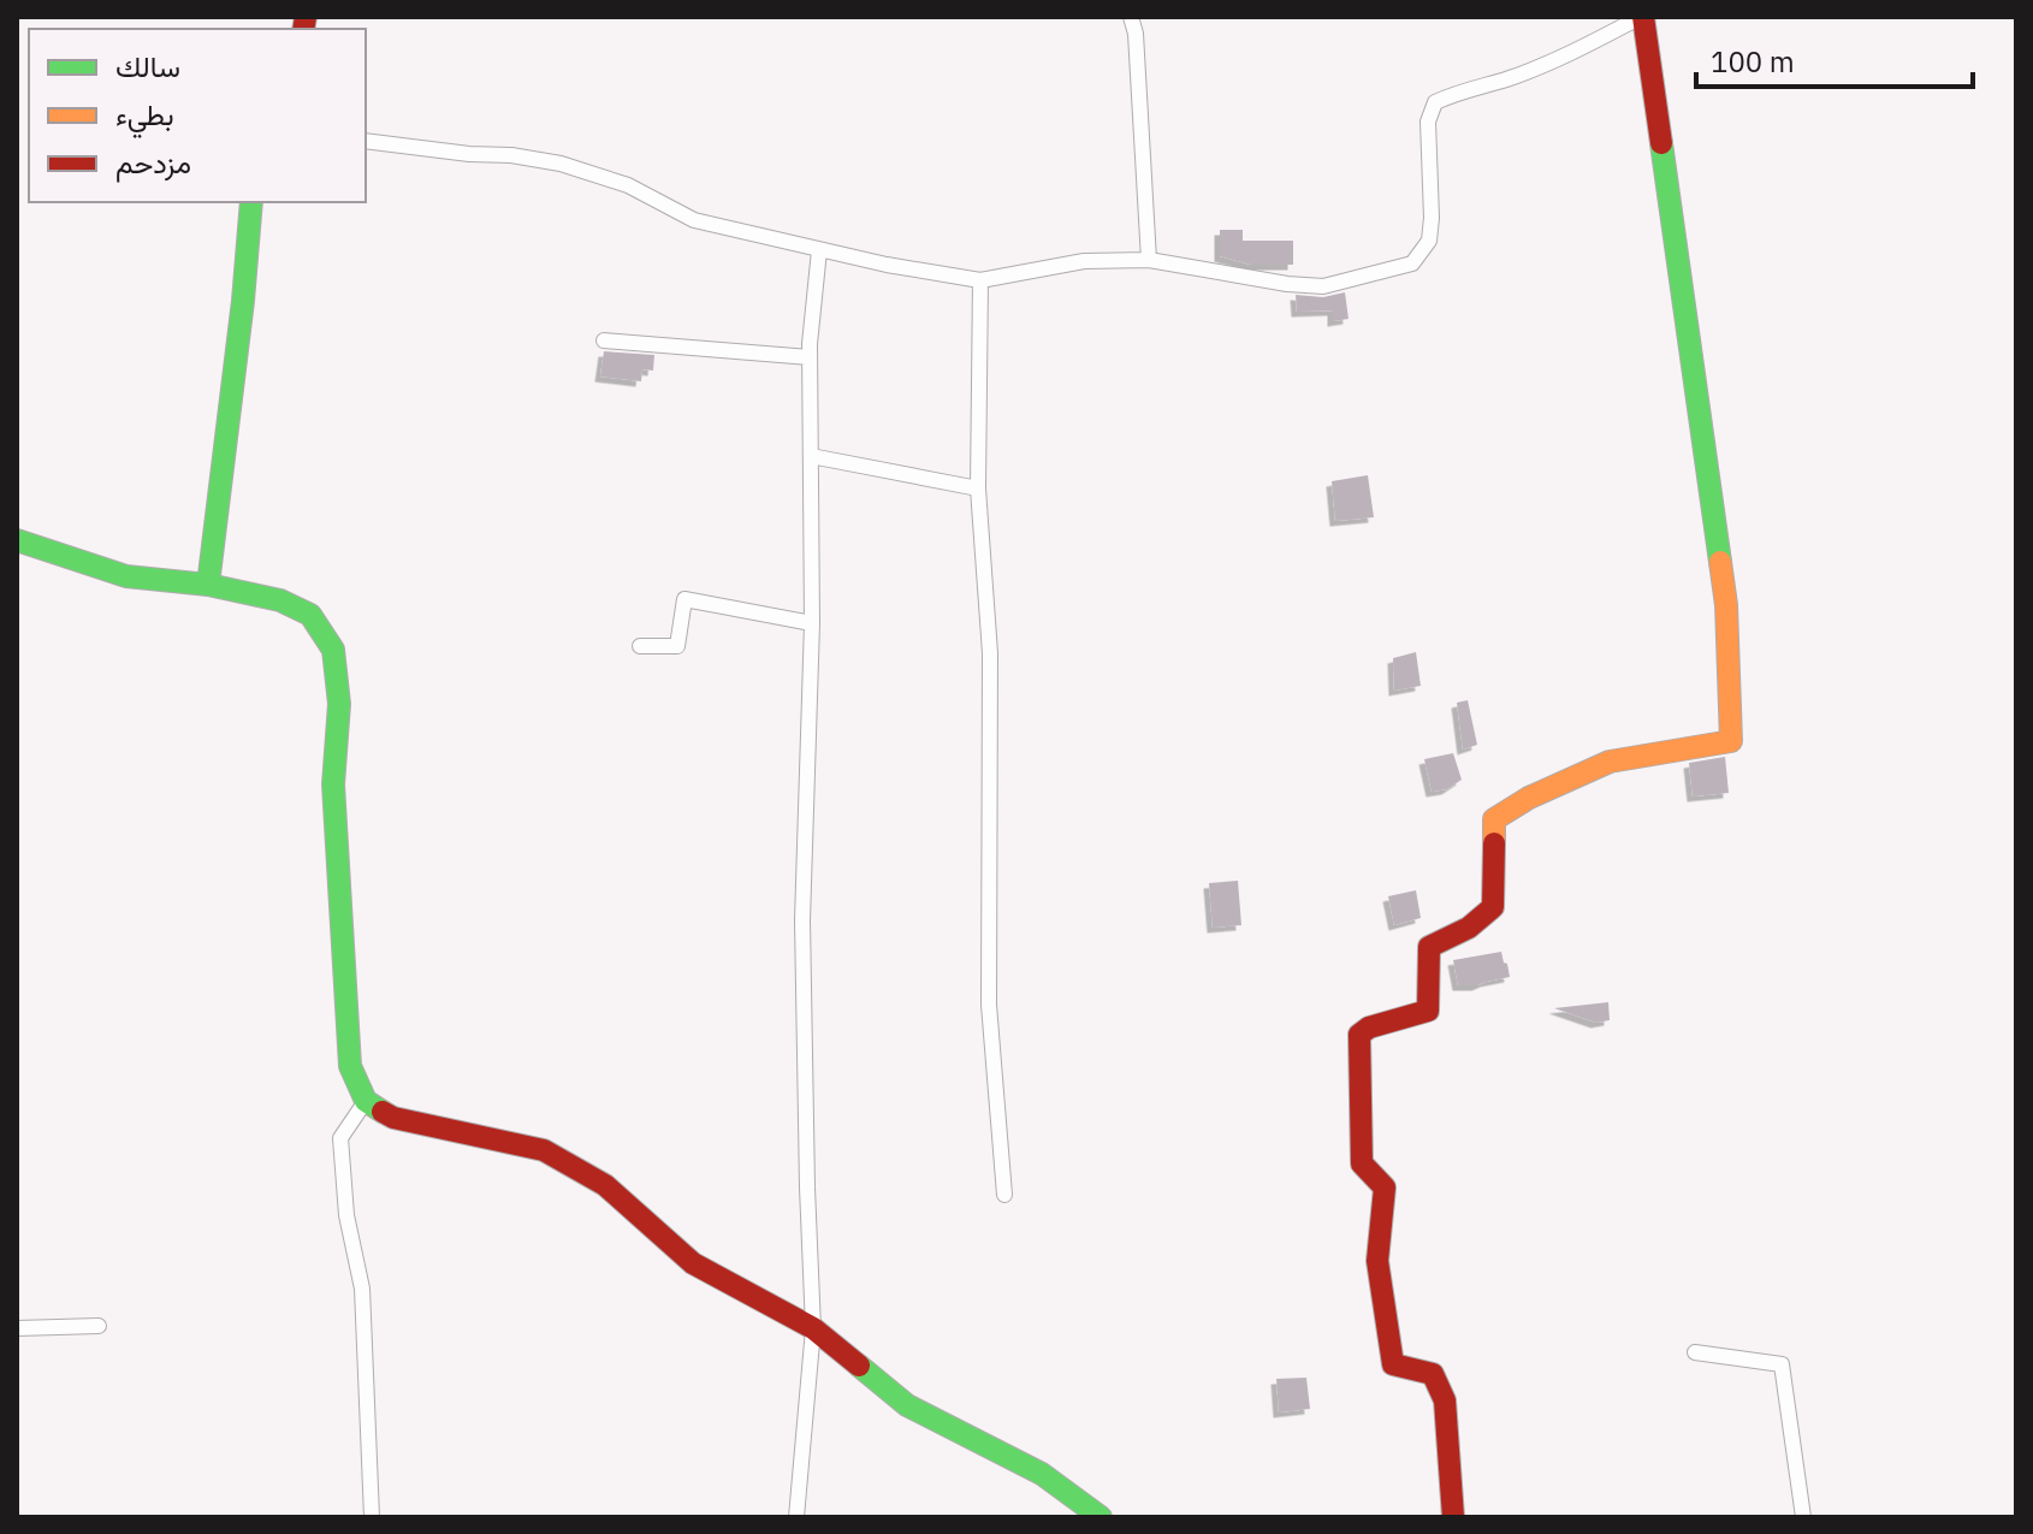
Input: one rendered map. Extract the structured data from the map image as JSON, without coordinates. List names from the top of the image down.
{
  "legend": ["سالك", "بطيء", "مزدحم"],
  "scale_bar": "100 m"
}
